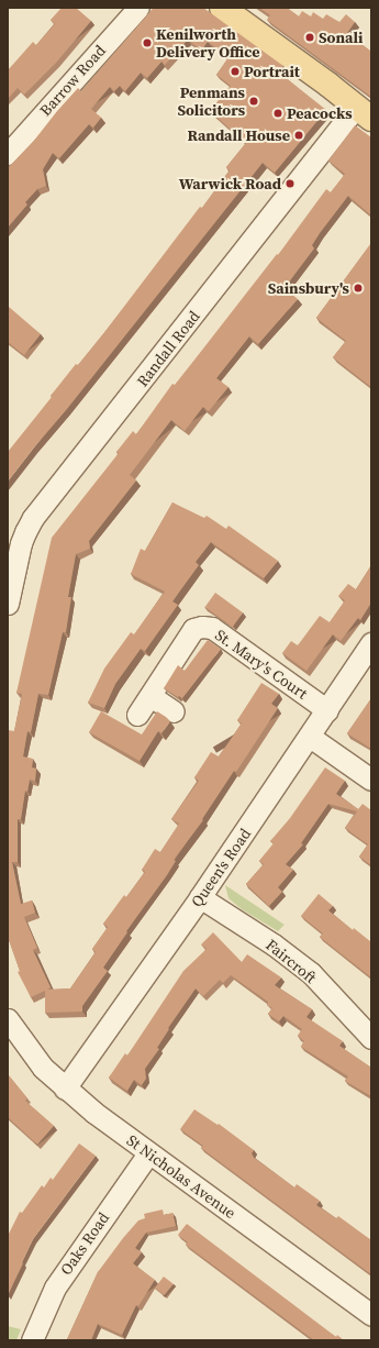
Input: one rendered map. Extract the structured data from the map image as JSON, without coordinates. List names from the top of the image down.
{
  "streets": {
    "street": [
      "Barrow Road",
      "Randall Road",
      "St. Mary's Court",
      "Queen's Road",
      "Faircroft",
      "St Nicholas Avenue",
      "Oaks Road"
    ]
  },
  "crossings": [
    ["St. Mary's Court", "Queen's Road"],
    ["Queen's Road", "Faircroft"],
    ["Queen's Road", "St Nicholas Avenue"],
    ["St Nicholas Avenue", "Oaks Road"]
  ],
  "places": [
    "Sonali",
    "Kenilworth Delivery Office",
    "Portrait",
    "Penmans Solicitors",
    "Peacocks",
    "Randall House",
    "Warwick Road",
    "Sainsbury's"
  ]
}
